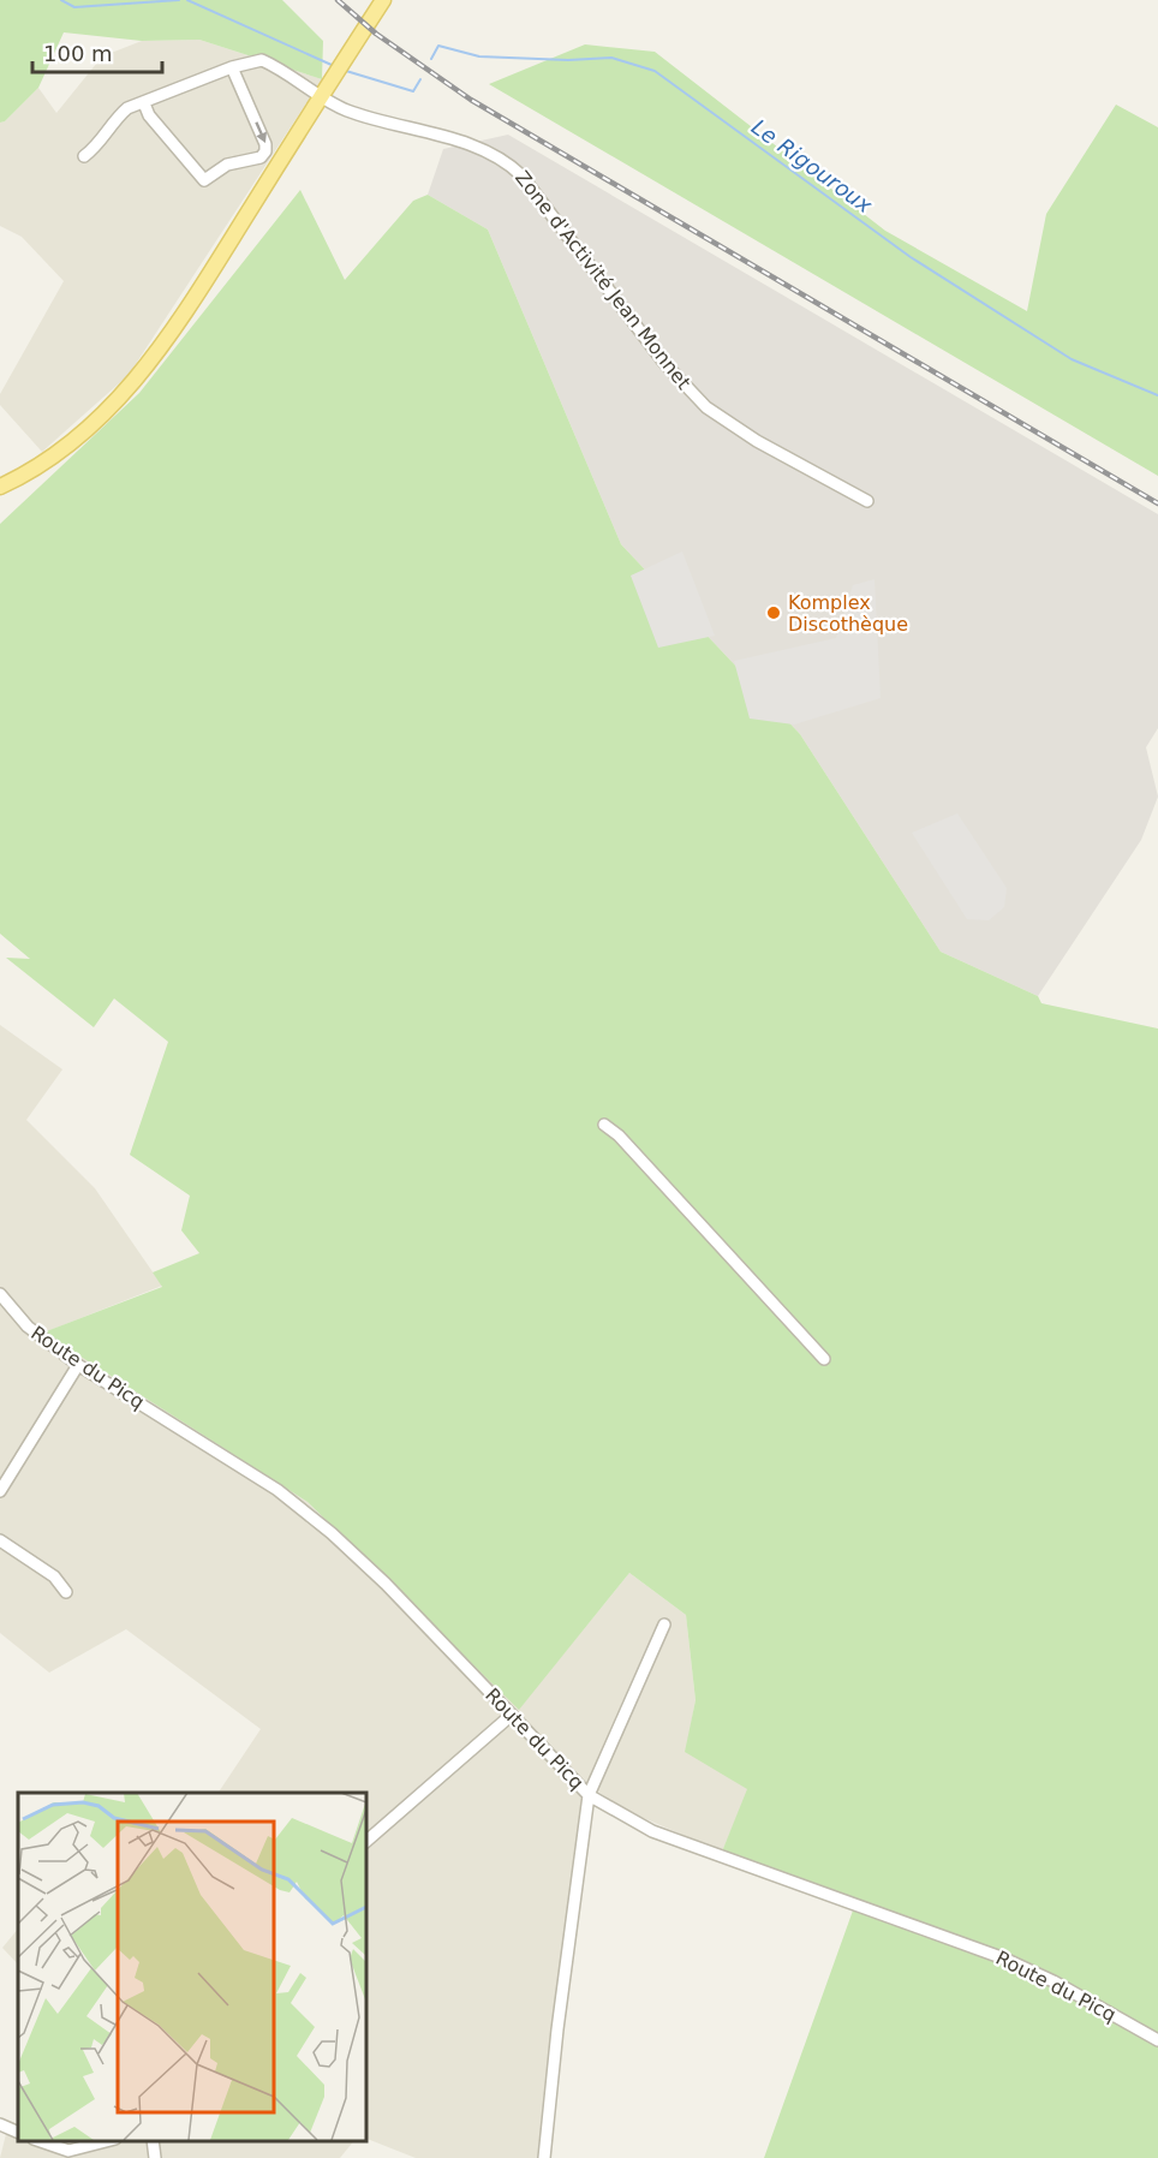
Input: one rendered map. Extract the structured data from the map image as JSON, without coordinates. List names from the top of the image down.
{
  "streets": {
    "street": ["Zone d'Activité Jean Monnet", "Route du Picq"]
  },
  "water": ["Le Rigouroux"],
  "places": ["Komplex Discothèque"],
  "scale_bar": "100 m"
}
